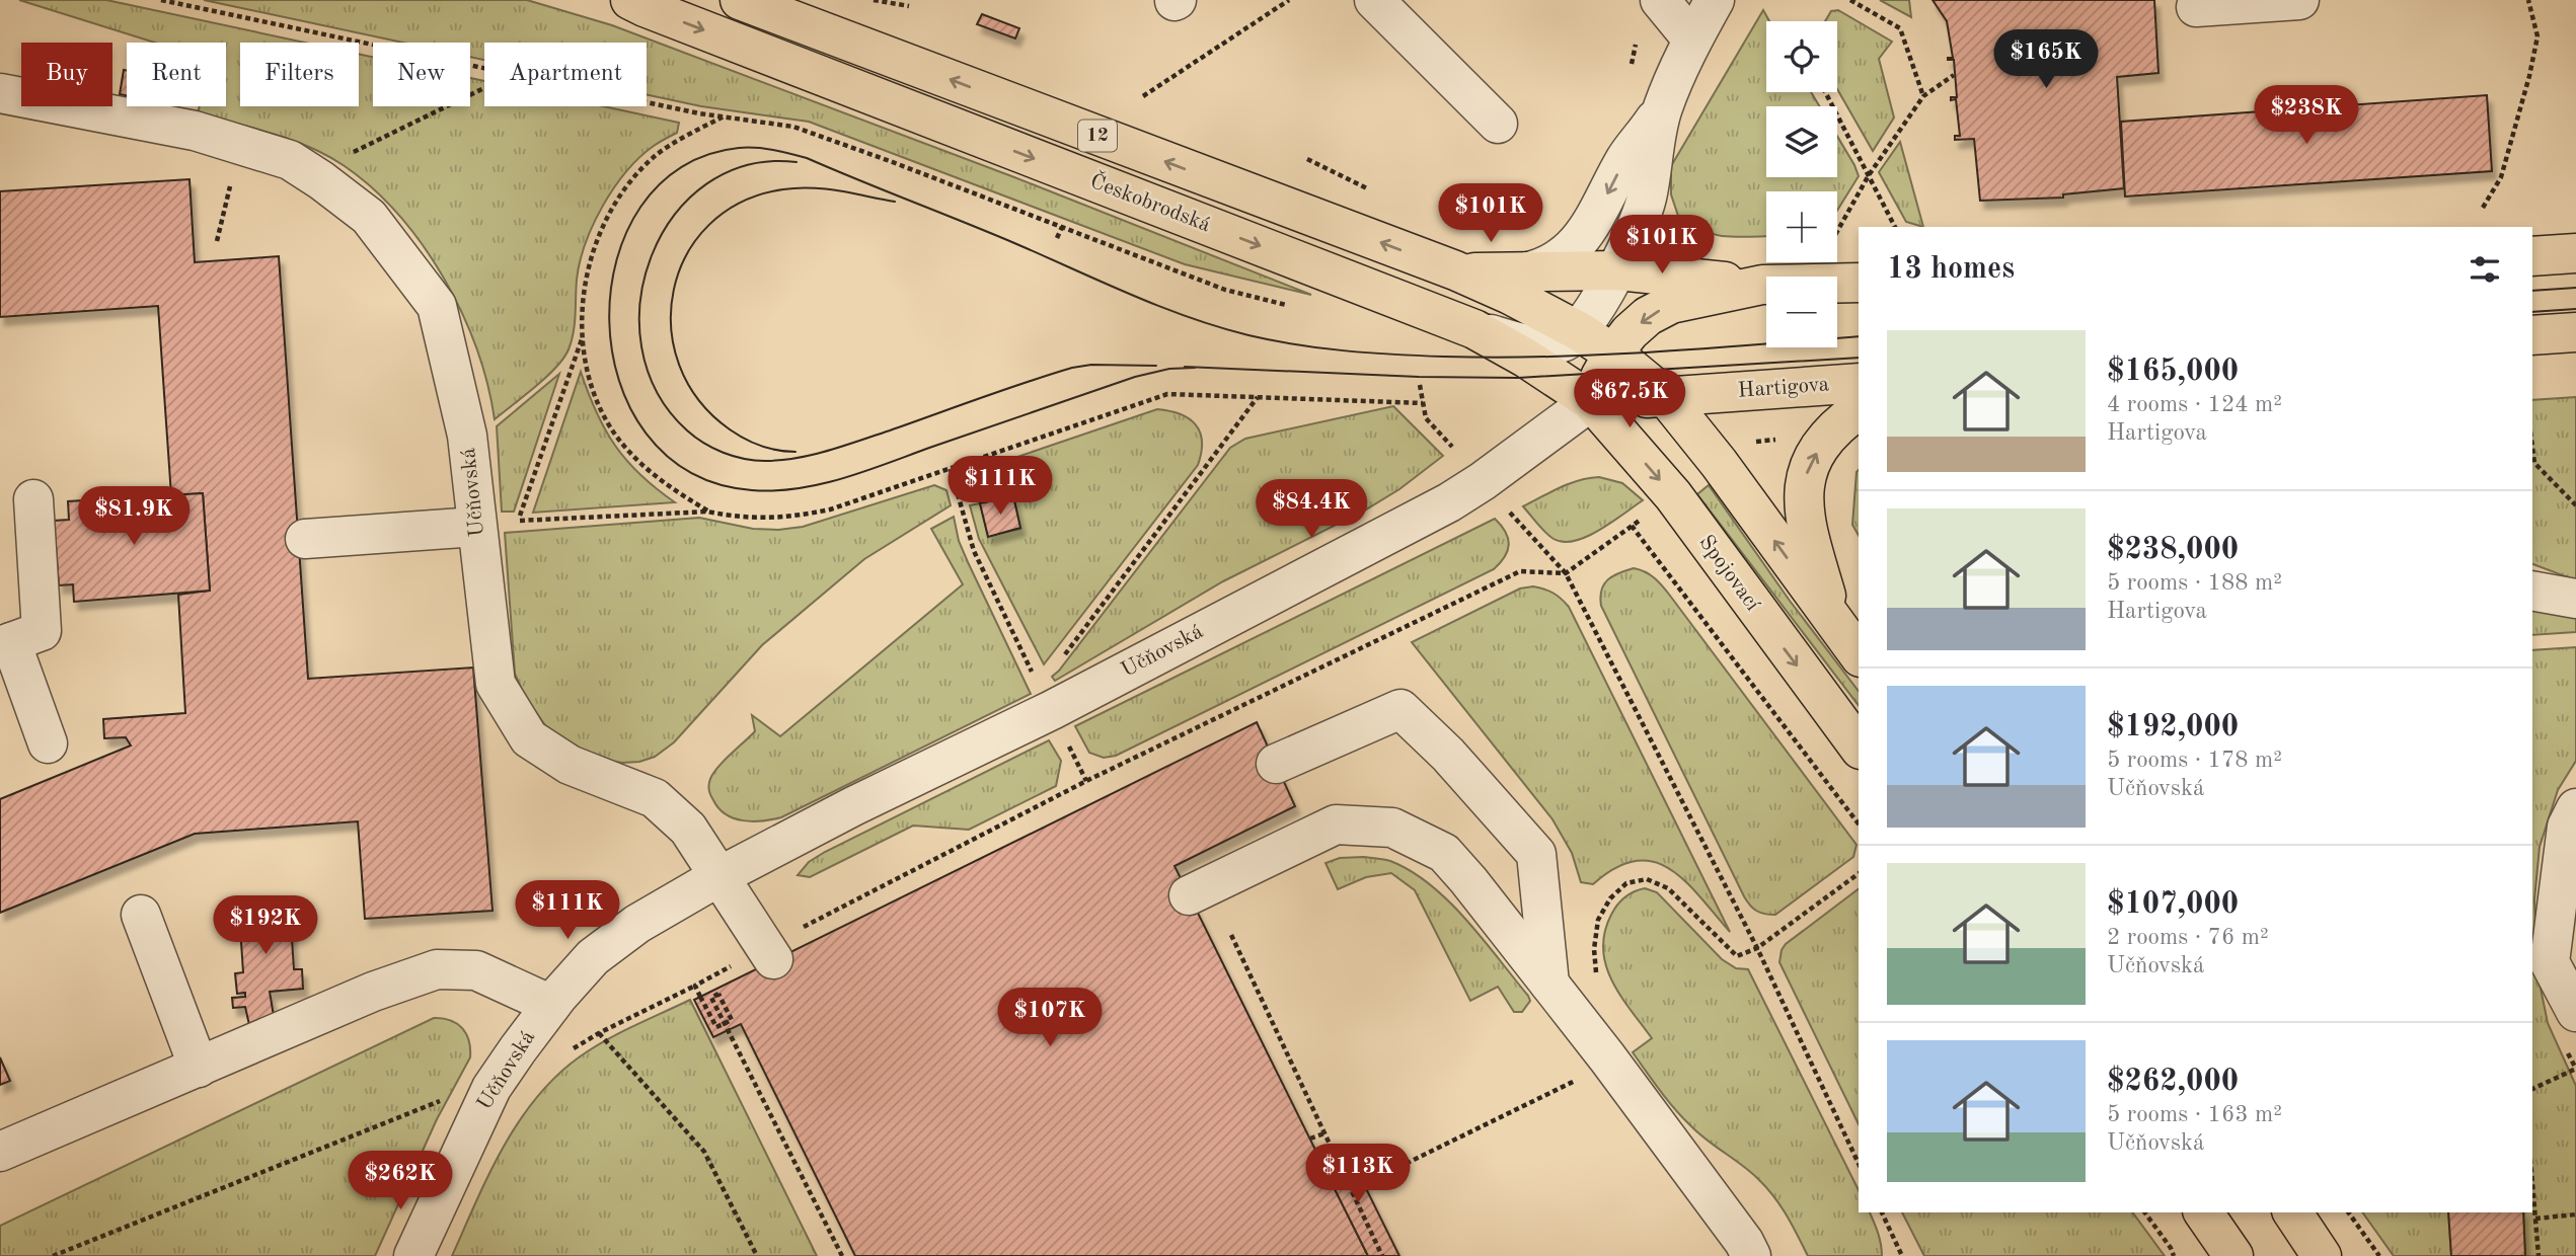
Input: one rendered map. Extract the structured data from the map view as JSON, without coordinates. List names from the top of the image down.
{
  "streets": {
    "main road": [
      "12",
      "Českobrodská",
      "Hartigova",
      "Spojovací"
    ],
    "street": ["Učňovská"]
  },
  "crossings": [
    ["Českobrodská", "Učňovská"],
    ["Českobrodská", "Spojovací"],
    ["Učňovská", "Spojovací"]
  ],
  "page": {
    "map_buttons": ["+", "−"],
    "price": [
      "$165K",
      "$238K",
      "$101K",
      "$101K",
      "$67.5K",
      "$111K",
      "$84.4K",
      "$81.9K",
      "$111K",
      "$192K",
      "$107K",
      "$113K",
      "$262K"
    ],
    "chip": [
      "Buy",
      "Rent",
      "Filters",
      "New",
      "Apartment"
    ],
    "heading": "13 homes",
    "list": [
      {
        "name": "$165,000",
        "note": "4 rooms · 124 m² · Hartigova"
      },
      {
        "name": "$238,000",
        "note": "5 rooms · 188 m² · Hartigova"
      },
      {
        "name": "$192,000",
        "note": "5 rooms · 178 m² · Učňovská"
      },
      {
        "name": "$107,000",
        "note": "2 rooms · 76 m² · Učňovská"
      },
      {
        "name": "$262,000",
        "note": "5 rooms · 163 m² · Učňovská"
      }
    ]
  }
}
